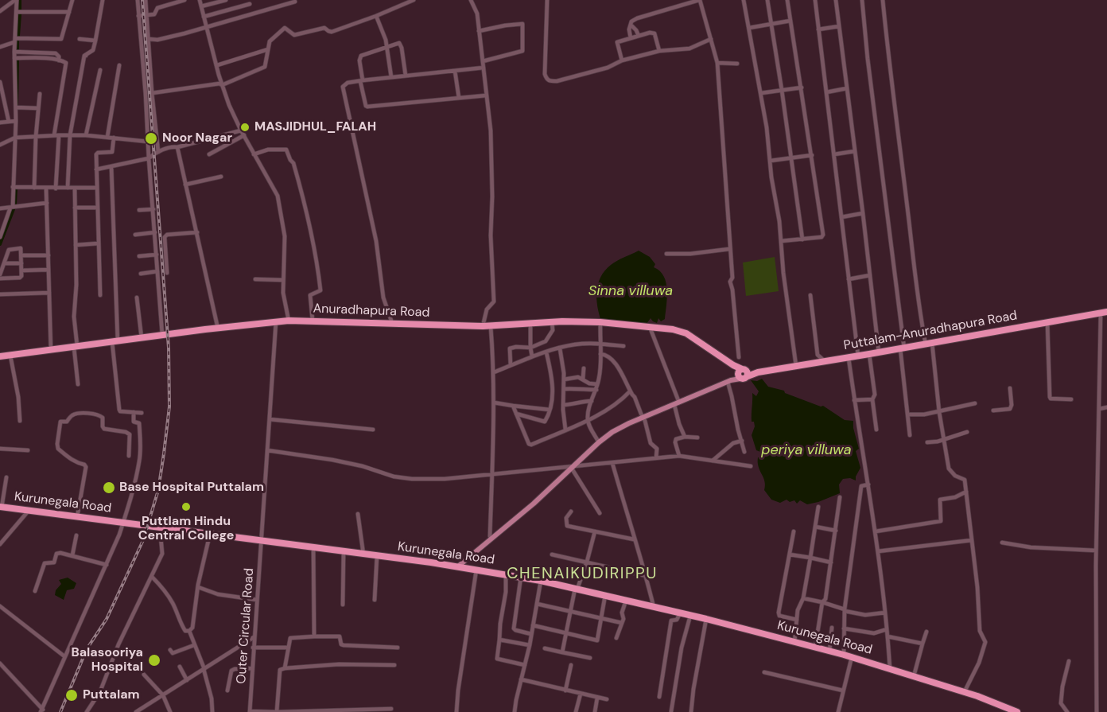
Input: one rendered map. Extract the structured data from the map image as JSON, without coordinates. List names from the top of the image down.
{
  "streets": {
    "highway": ["Anuradhapura Road", "Puttalam-Anuradhapura Road", "Kurunegala Road"],
    "street": ["Outer Circular Road"]
  },
  "crossings": [
    ["Anuradhapura Road", "Puttalam-Anuradhapura Road"],
    ["Anuradhapura Road", "Outer Circular Road"],
    ["Kurunegala Road", "Outer Circular Road"]
  ],
  "districts": ["CHENAIKUDIRIPPU"],
  "water": ["Sinna villuwa", "periya villuwa"],
  "places": [
    "MASJIDHUL_FALAH",
    "Noor Nagar",
    "Base Hospital Puttalam",
    "Puttlam Hindu Central College",
    "Balasooriya Hospital",
    "Puttalam"
  ]
}
